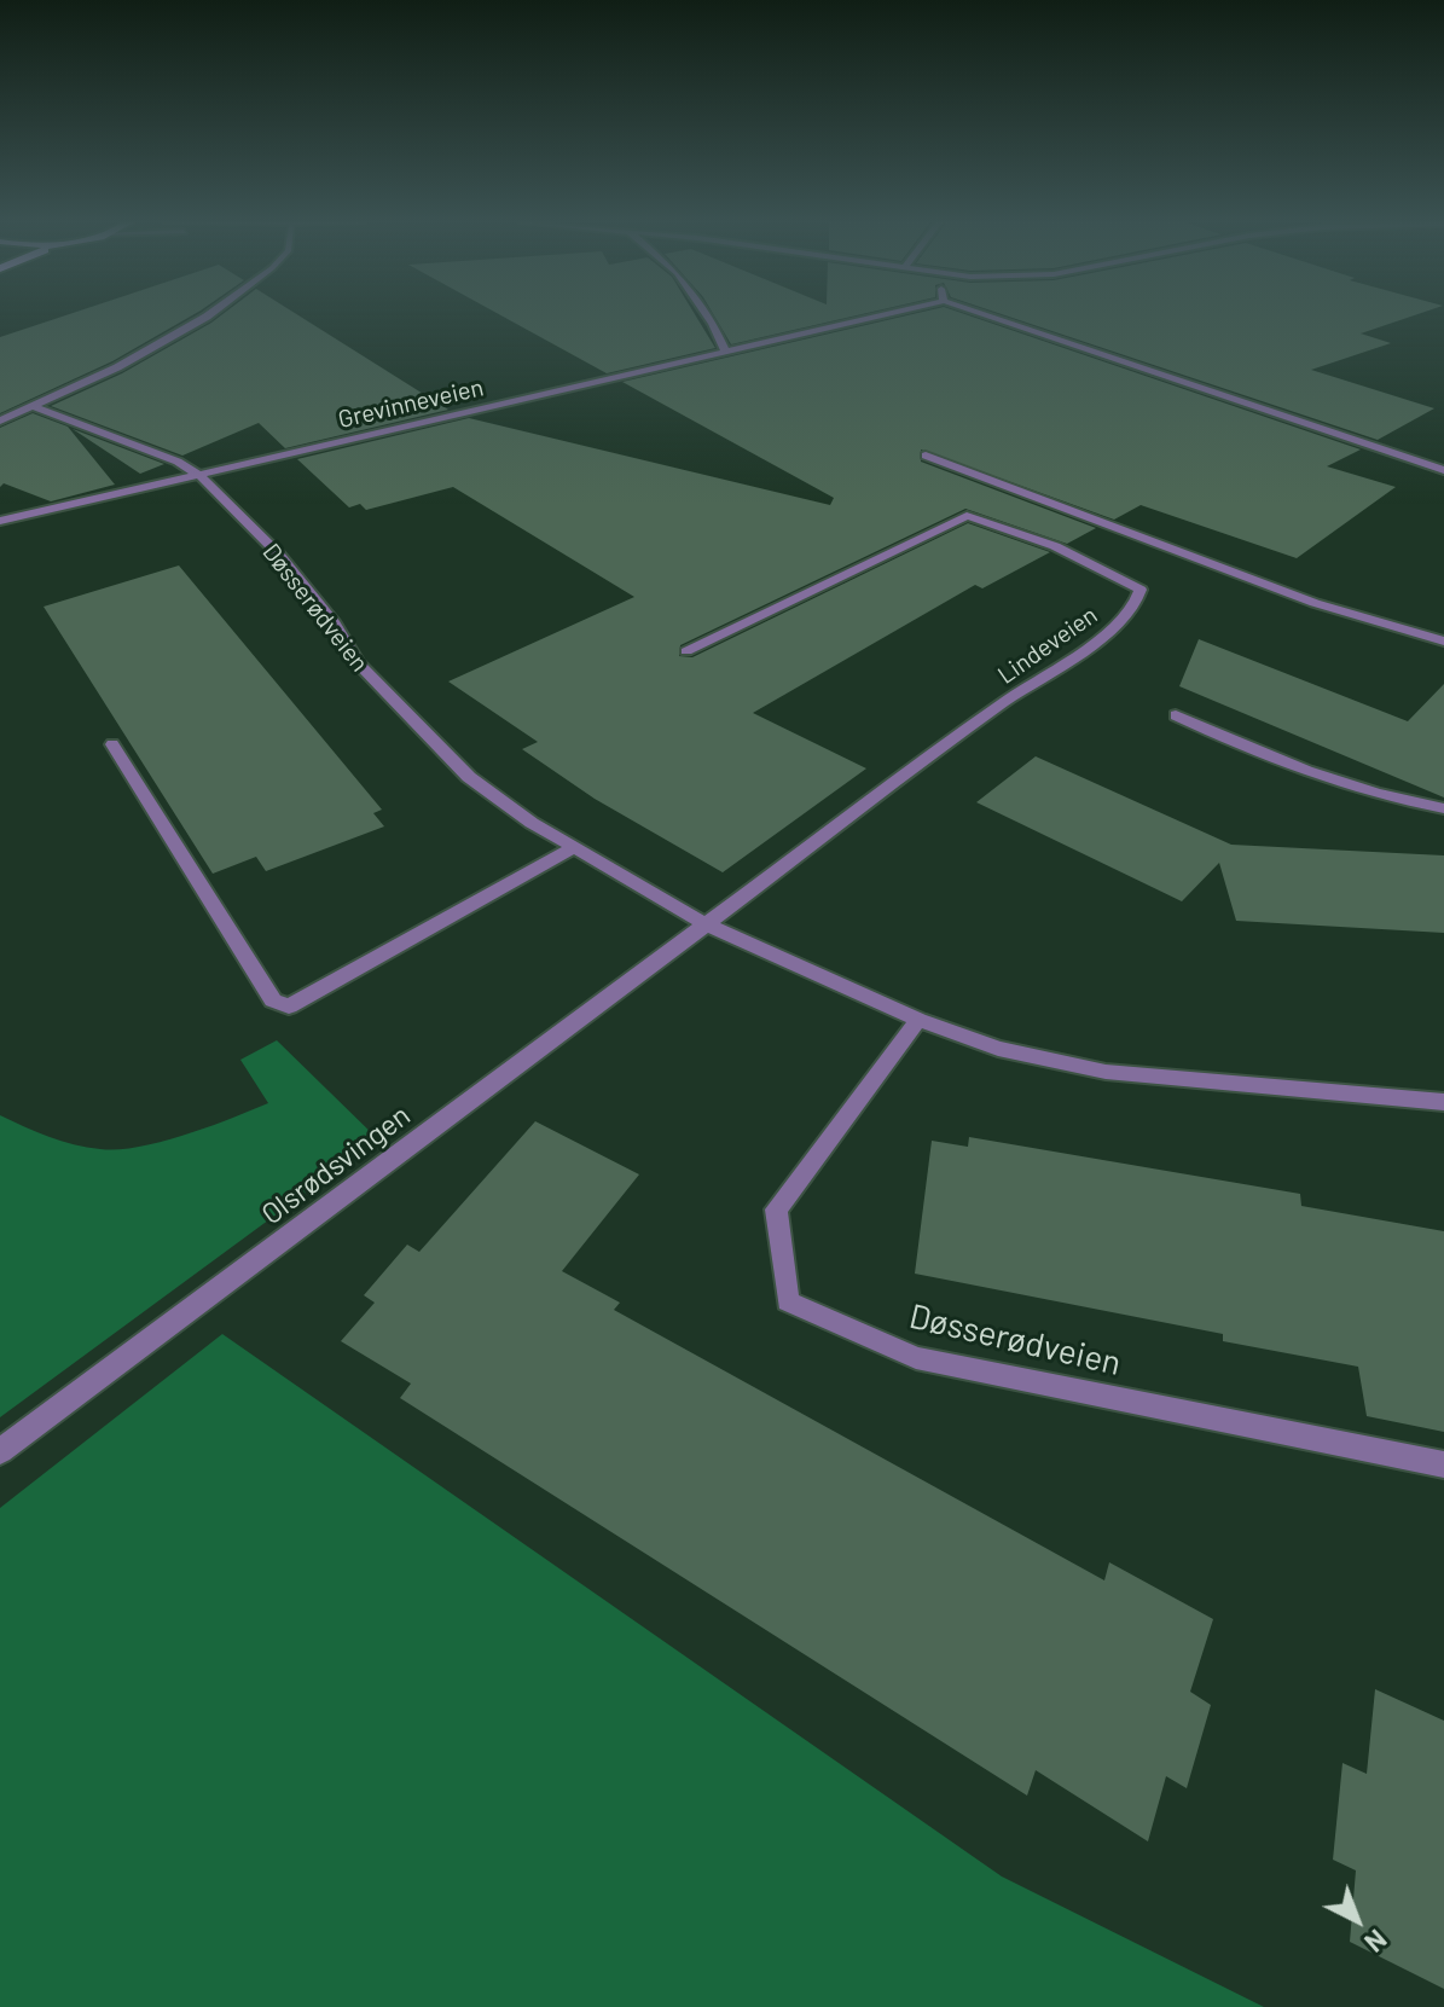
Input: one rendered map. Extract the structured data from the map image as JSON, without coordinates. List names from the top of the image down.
{
  "streets": {
    "street": [
      "Grevinneveien",
      "Døsserødveien",
      "Lindeveien",
      "Olsrødsvingen"
    ]
  },
  "crossings": [
    ["Grevinneveien", "Døsserødveien"],
    ["Døsserødveien", "Lindeveien"],
    ["Døsserødveien", "Olsrødsvingen"],
    ["Lindeveien", "Olsrødsvingen"]
  ],
  "north": "bottom right"
}
